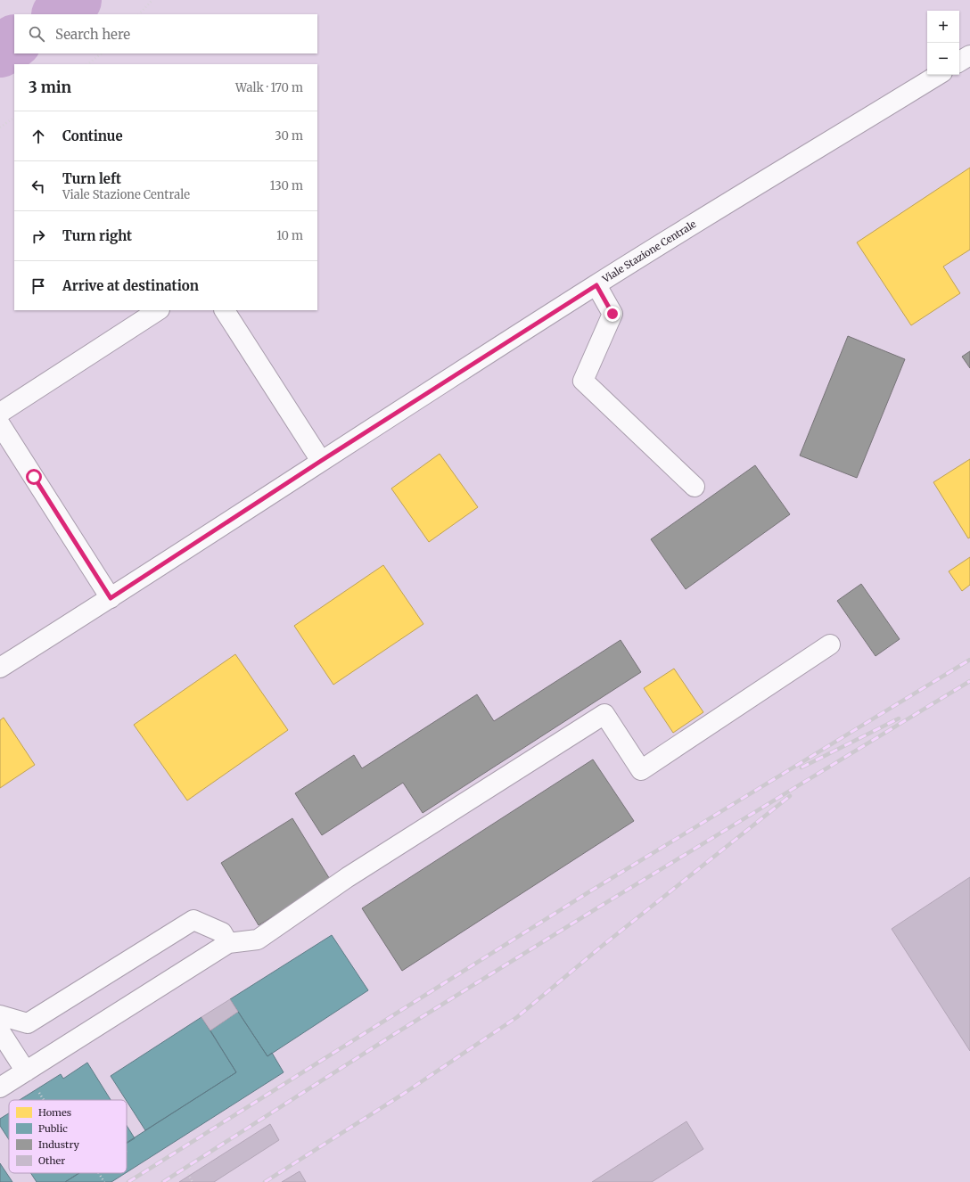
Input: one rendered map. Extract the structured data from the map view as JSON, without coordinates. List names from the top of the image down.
{
  "streets": {
    "main road": ["Viale Stazione Centrale"]
  },
  "legend": [
    "Homes",
    "Public",
    "Industry",
    "Other"
  ],
  "page": {
    "map_buttons": ["+", "−"],
    "search": "Search here",
    "heading": ["3 min", "Walk · 170 m"],
    "list": [
      ["Continue", "30 m"],
      ["Turn left", "Viale Stazione Centrale", "130 m"],
      ["Turn right", "10 m"],
      "Arrive at destination"
    ]
  }
}
